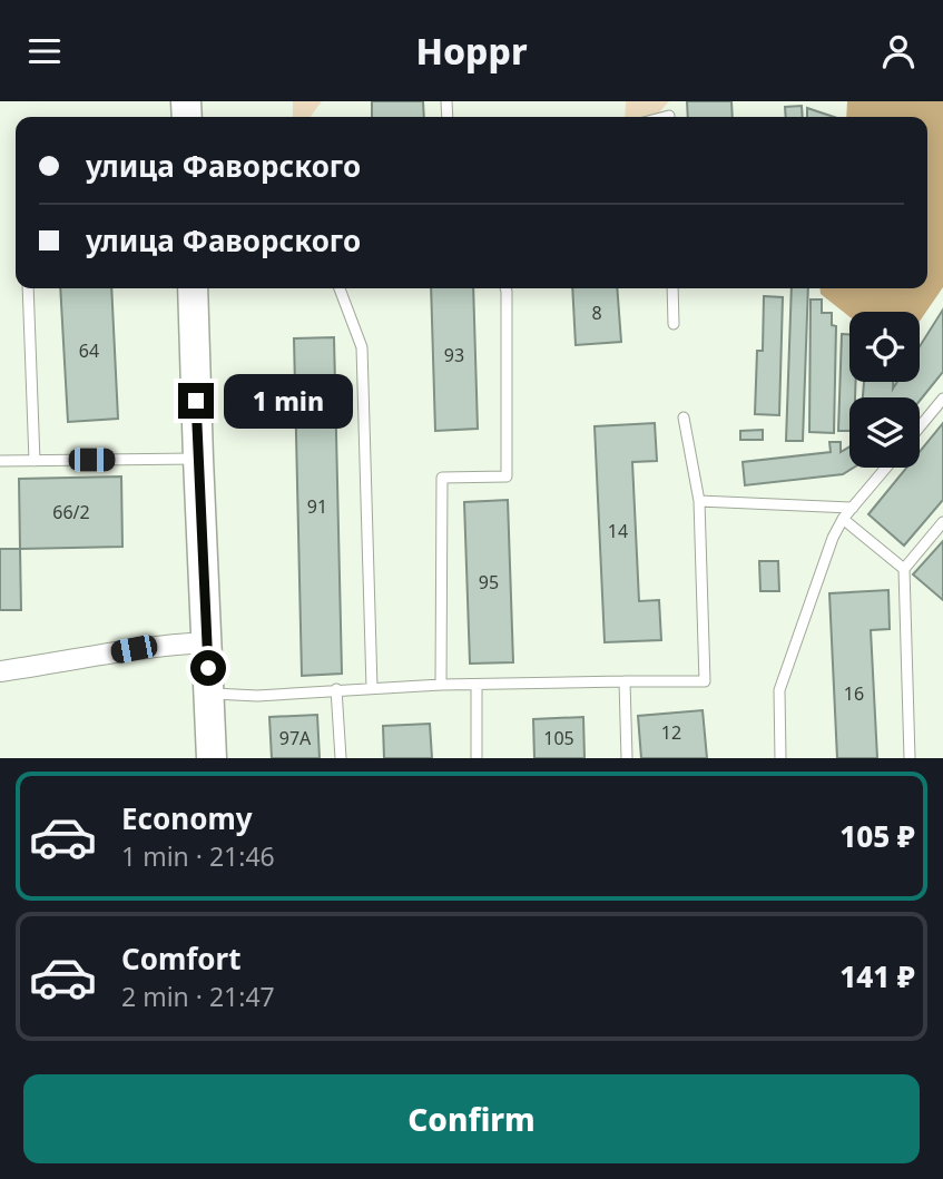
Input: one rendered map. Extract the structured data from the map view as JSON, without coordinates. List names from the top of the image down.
{
  "house_numbers": [
    "8",
    "64",
    "93",
    "91",
    "66/2",
    "14",
    "95",
    "16",
    "12",
    "97А",
    "105"
  ],
  "page": {
    "header": "Hoppr",
    "banner": ["улица Фаворского", "улица Фаворского"],
    "bubble": "1 min",
    "list": [
      {
        "name": "Economy",
        "note": "1 min · 21:46",
        "value": "105 ₽"
      },
      {
        "name": "Comfort",
        "note": "2 min · 21:47",
        "value": "141 ₽"
      }
    ],
    "buttons": "Confirm"
  }
}
